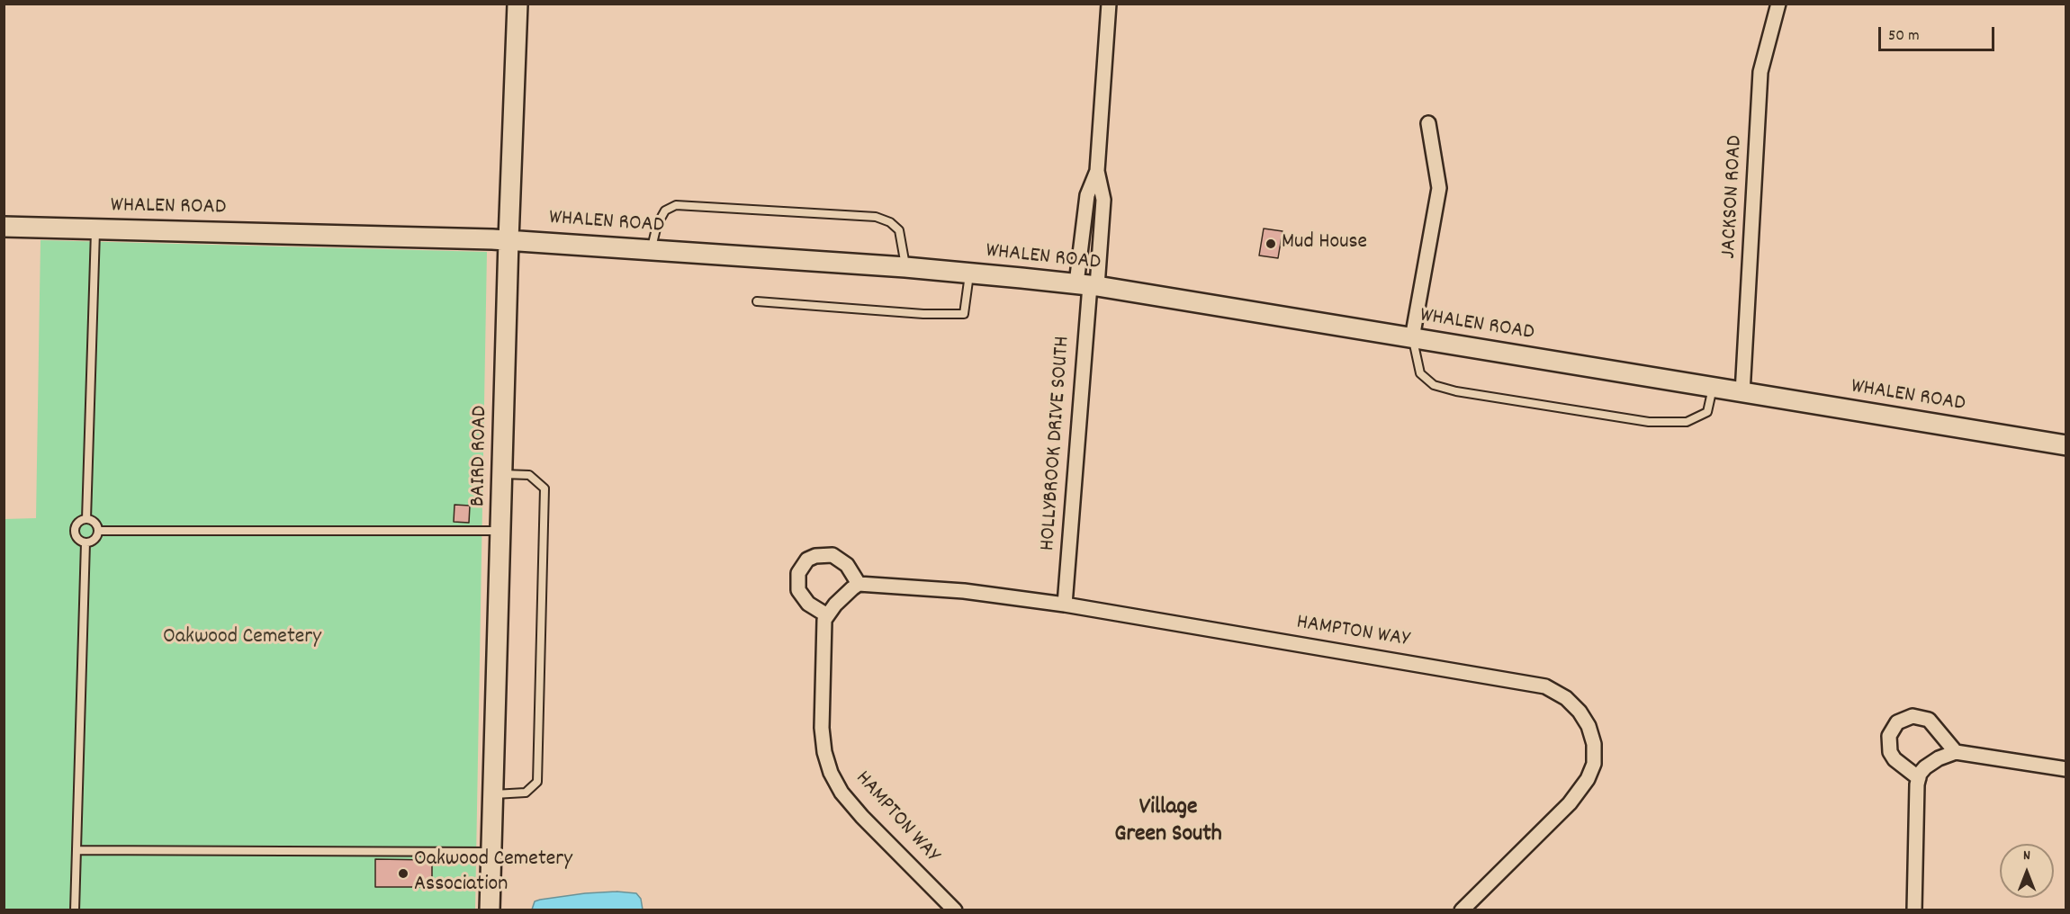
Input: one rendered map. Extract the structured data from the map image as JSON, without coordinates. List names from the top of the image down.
{
  "streets": {
    "street": [
      "JACKSON ROAD",
      "WHALEN ROAD",
      "HOLLYBROOK DRIVE SOUTH",
      "BAIRD ROAD",
      "HAMPTON WAY"
    ]
  },
  "crossings": [
    ["JACKSON ROAD", "WHALEN ROAD"],
    ["WHALEN ROAD", "HOLLYBROOK DRIVE SOUTH"],
    ["WHALEN ROAD", "BAIRD ROAD"],
    ["HOLLYBROOK DRIVE SOUTH", "HAMPTON WAY"]
  ],
  "districts": ["Village Green South"],
  "parks": ["Oakwood Cemetery"],
  "places": ["Mud House", "Oakwood Cemetery Association"],
  "scale_bar": "50 m",
  "north": "top"
}
